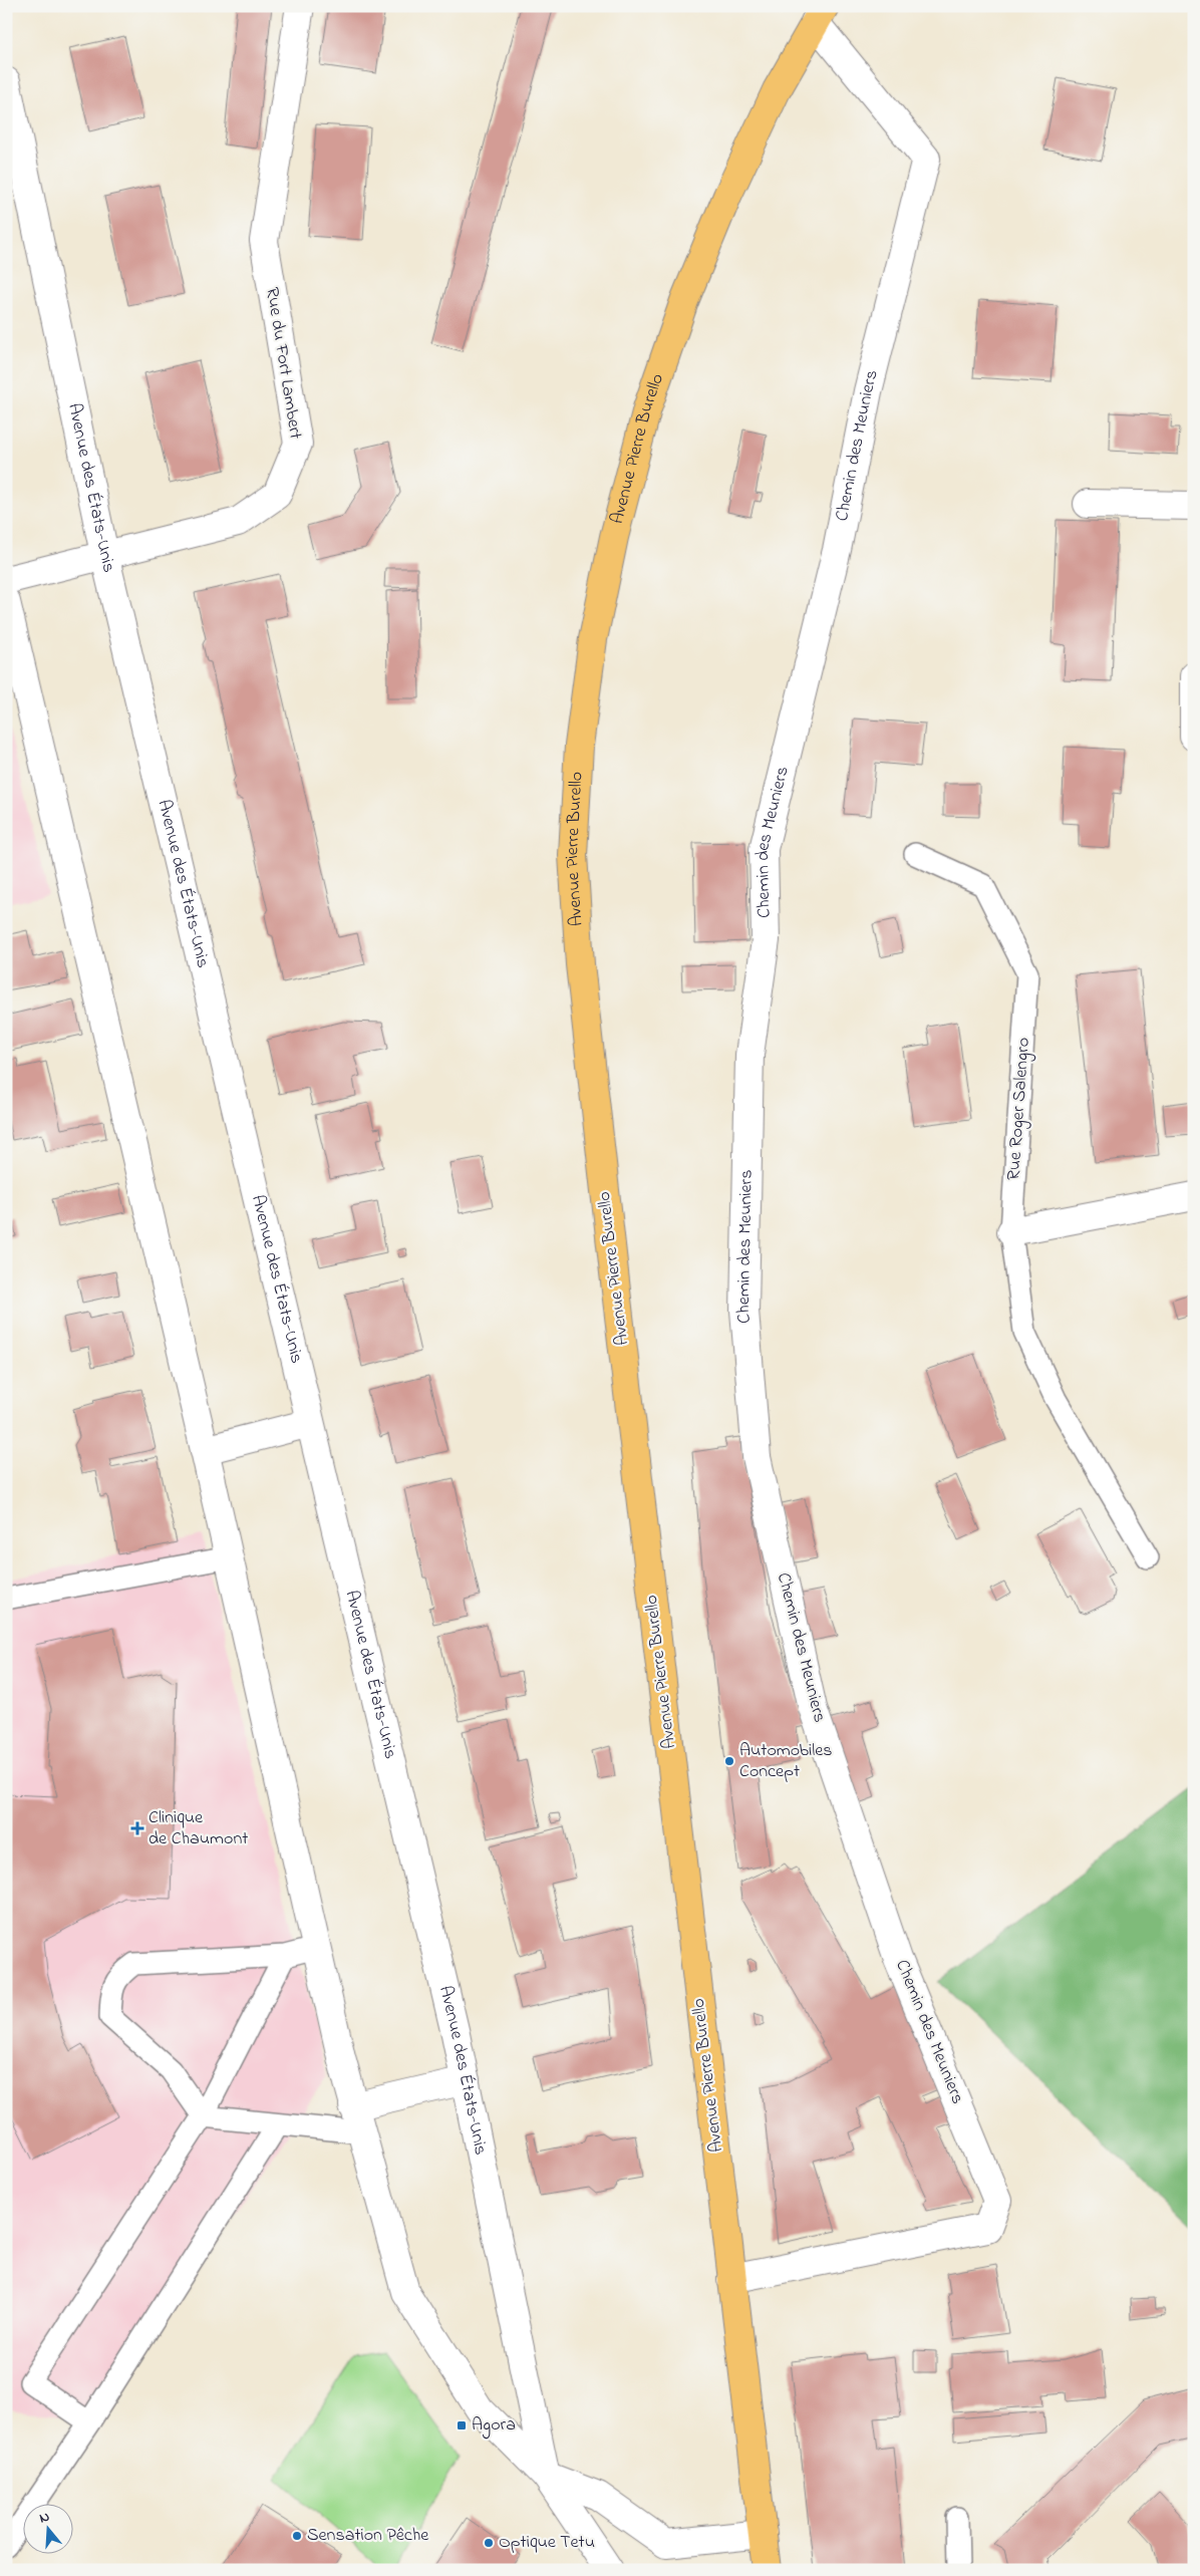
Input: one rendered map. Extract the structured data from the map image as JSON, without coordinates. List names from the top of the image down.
{
  "streets": {
    "main road": ["Avenue Pierre Burello"],
    "street": ["Rue du Fort Lambert", "Chemin des Meuniers", "Avenue des États-Unis"],
    "lane": ["Rue Roger Salengro"]
  },
  "crossings": [
    ["Rue du Fort Lambert", "Avenue des États-Unis"],
    ["Chemin des Meuniers", "Avenue Pierre Burello"],
    ["Avenue Pierre Burello", "Avenue des États-Unis"]
  ],
  "places": {
    "other": ["Automobiles Concept", "Sensation Pêche", "Optique Tetu"],
    "health": ["Clinique de Chaumont"],
    "transit": ["Agora"]
  },
  "north": "top"
}
